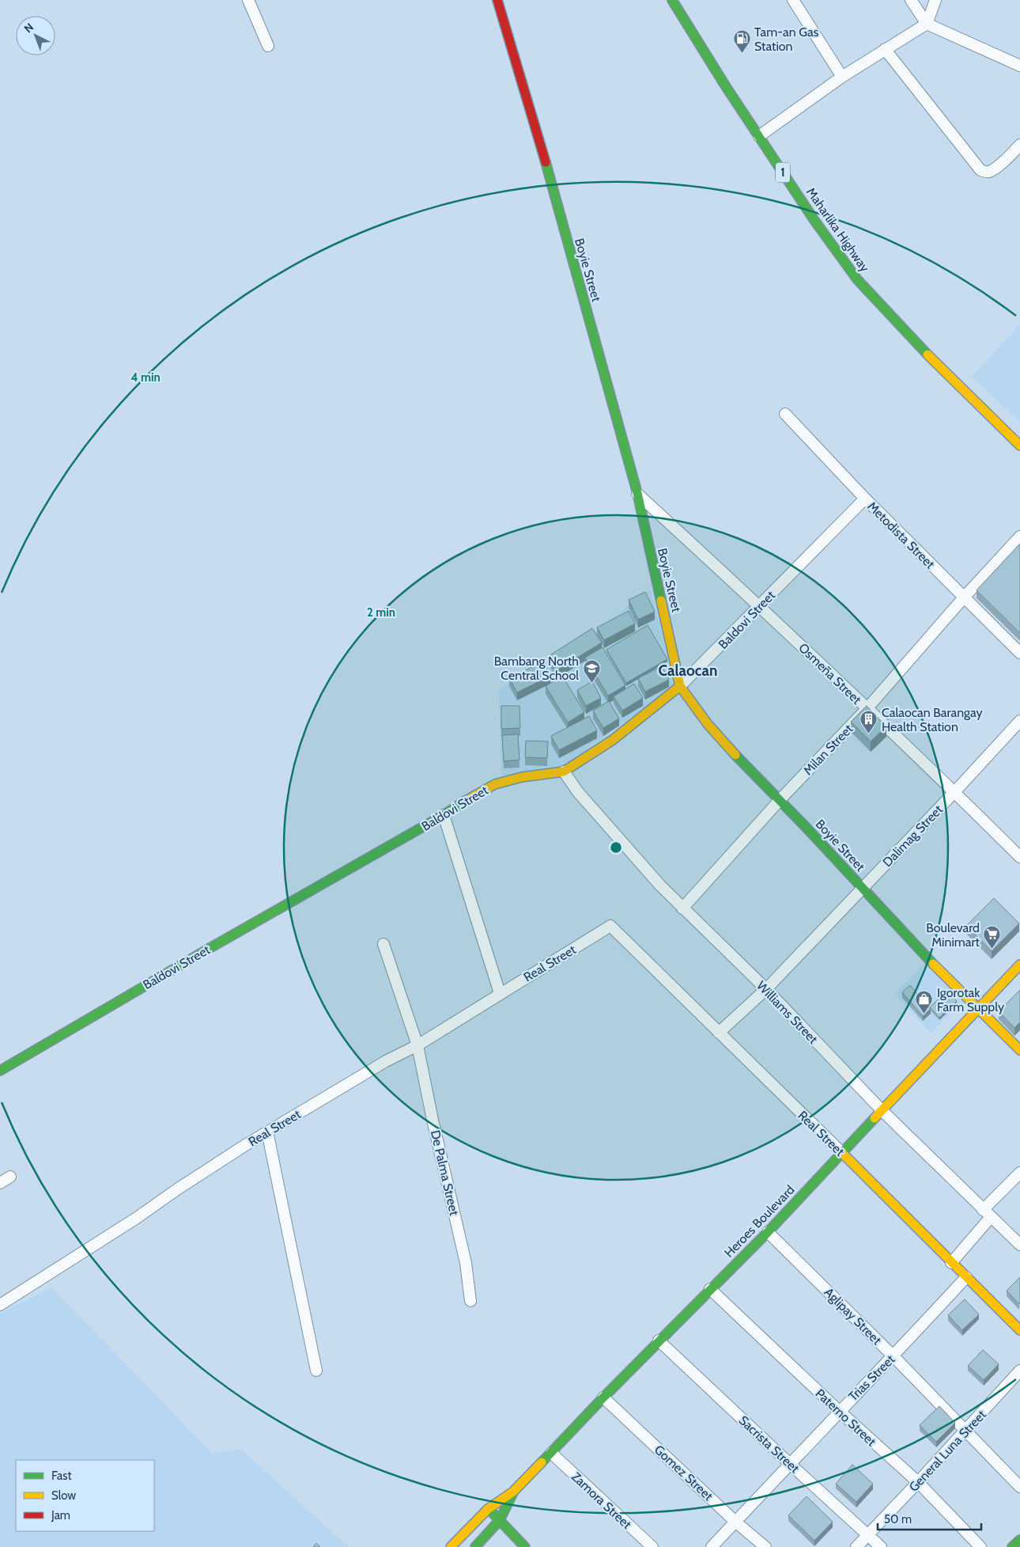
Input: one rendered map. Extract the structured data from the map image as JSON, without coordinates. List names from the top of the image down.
{
  "streets": {
    "street": [
      "1",
      "Maharlika Highway",
      "Boyie Street",
      "Metodista Street",
      "Baldovi Street",
      "Osmeña Street",
      "Milan Street",
      "Dalimag Street",
      "Real Street",
      "Williams Street",
      "De Palma Street",
      "Heroes Boulevard",
      "Aglipay Street",
      "Trias Street",
      "Paterno Street",
      "Sacrista Street",
      "General Luna Street",
      "Gomez Street",
      "Zamora Street"
    ]
  },
  "crossings": [
    ["Boyie Street", "Baldovi Street"],
    ["Boyie Street", "Osmeña Street"],
    ["Boyie Street", "Milan Street"],
    ["Boyie Street", "Dalimag Street"],
    ["Boyie Street", "Heroes Boulevard"],
    ["Metodista Street", "Baldovi Street"],
    ["Metodista Street", "Milan Street"],
    ["Baldovi Street", "Osmeña Street"],
    ["Baldovi Street", "Williams Street"],
    ["Osmeña Street", "Milan Street"],
    ["Osmeña Street", "Dalimag Street"],
    ["Milan Street", "Williams Street"],
    ["Dalimag Street", "Real Street"],
    ["Dalimag Street", "Williams Street"],
    ["Real Street", "De Palma Street"],
    ["Real Street", "Heroes Boulevard"],
    ["Real Street", "Trias Street"],
    ["Williams Street", "Heroes Boulevard"],
    ["Heroes Boulevard", "Aglipay Street"],
    ["Heroes Boulevard", "Paterno Street"],
    ["Heroes Boulevard", "Sacrista Street"],
    ["Heroes Boulevard", "Gomez Street"],
    ["Heroes Boulevard", "Zamora Street"],
    ["Aglipay Street", "Trias Street"],
    ["Aglipay Street", "General Luna Street"],
    ["Trias Street", "Paterno Street"],
    ["Trias Street", "Sacrista Street"],
    ["Trias Street", "Gomez Street"],
    ["Paterno Street", "General Luna Street"],
    ["Sacrista Street", "General Luna Street"]
  ],
  "districts": ["Calaocan"],
  "places": {
    "fuel station": ["Tam-an Gas Station"],
    "school or university": ["Bambang North Central School"],
    "building": ["Calaocan Barangay Health Station"],
    "supermarket": ["Boulevard Minimart"],
    "shop": ["Igorotak Farm Supply"]
  },
  "legend": ["Fast", "Slow", "Jam"],
  "scale_bar": "50 m",
  "north": "top left",
  "rings": ["4 min", "2 min"]
}
